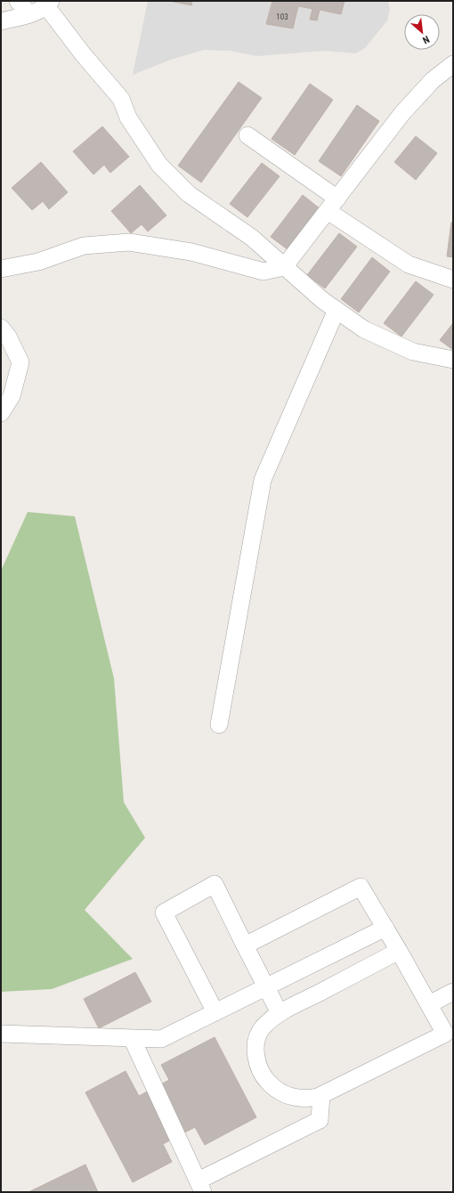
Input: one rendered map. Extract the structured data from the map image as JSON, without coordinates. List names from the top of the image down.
{
  "house_numbers": ["103"],
  "north": "bottom right"
}
